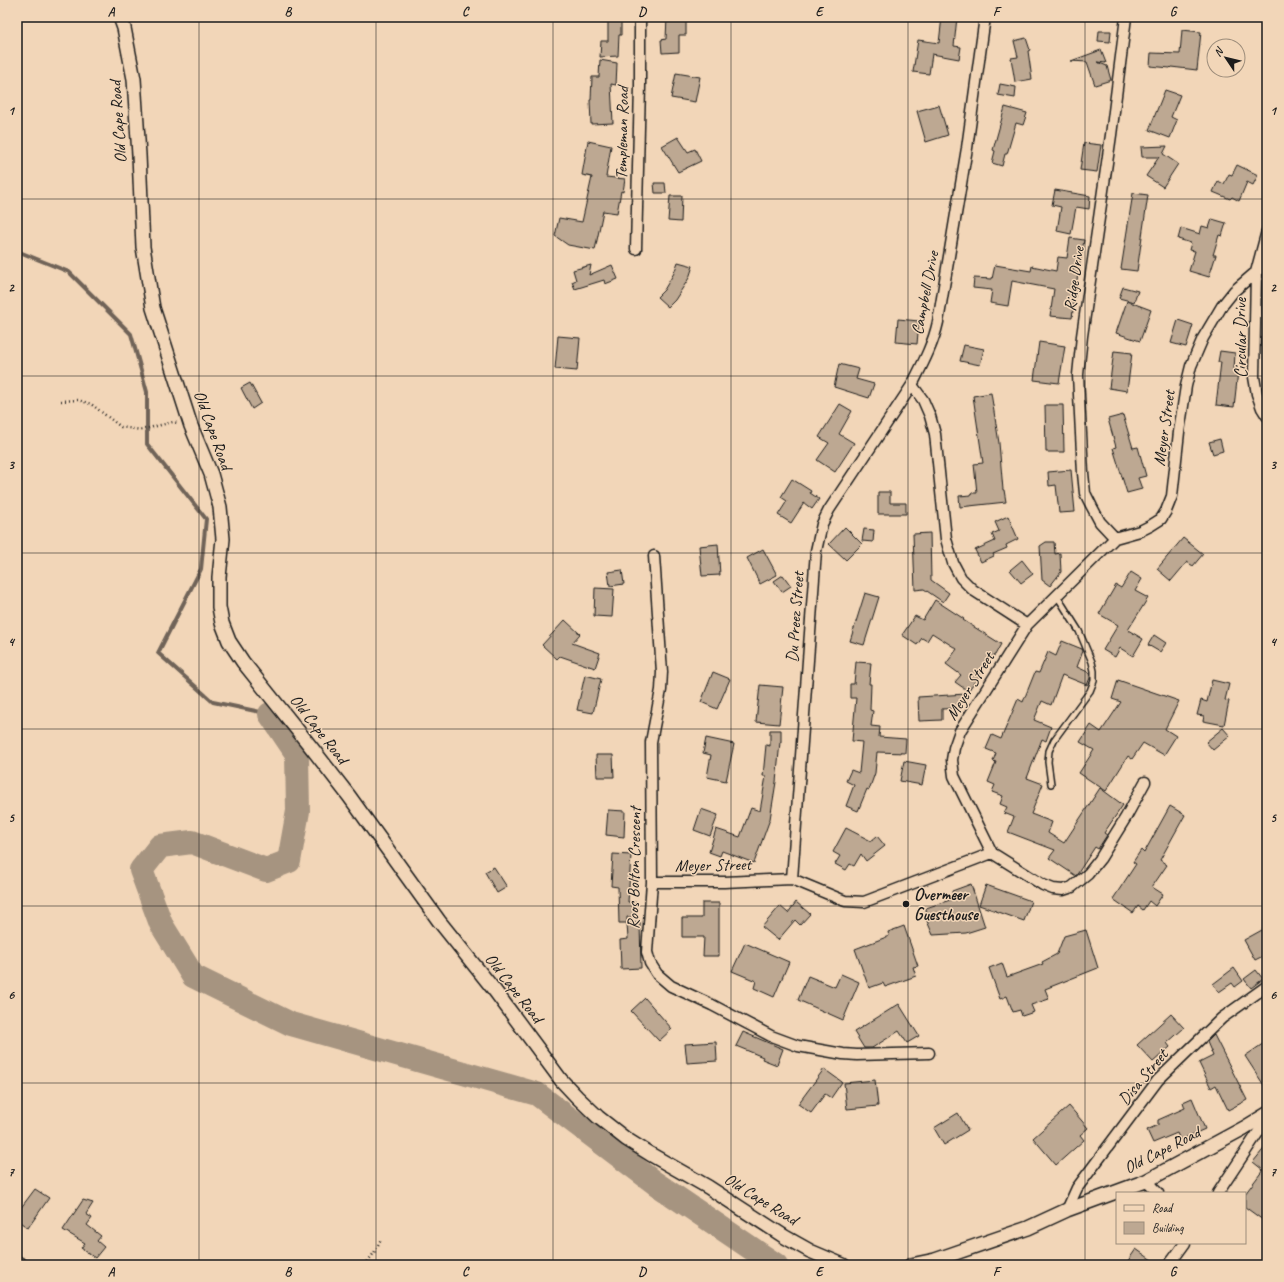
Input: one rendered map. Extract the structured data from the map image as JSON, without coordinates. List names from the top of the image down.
{
  "streets": {
    "street": [
      "Old Cape Road",
      "Templeman Road",
      "Ridge Drive",
      "Campbell Drive",
      "Circular Drive",
      "Meyer Street",
      "Du Preez Street",
      "Roos Bolton Crescent",
      "Disa Street"
    ]
  },
  "crossings": [
    ["Old Cape Road", "Disa Street"],
    ["Ridge Drive", "Meyer Street"],
    ["Campbell Drive", "Du Preez Street"],
    ["Circular Drive", "Meyer Street"],
    ["Meyer Street", "Du Preez Street"],
    ["Meyer Street", "Roos Bolton Crescent"]
  ],
  "places": ["Overmeer Guesthouse"],
  "legend": ["Road", "Building"],
  "north": "top left",
  "grid": {
    "columns": [
      "A",
      "B",
      "C",
      "D",
      "E",
      "F",
      "G"
    ],
    "rows": [
      "1",
      "2",
      "3",
      "4",
      "5",
      "6",
      "7"
    ]
  }
}
